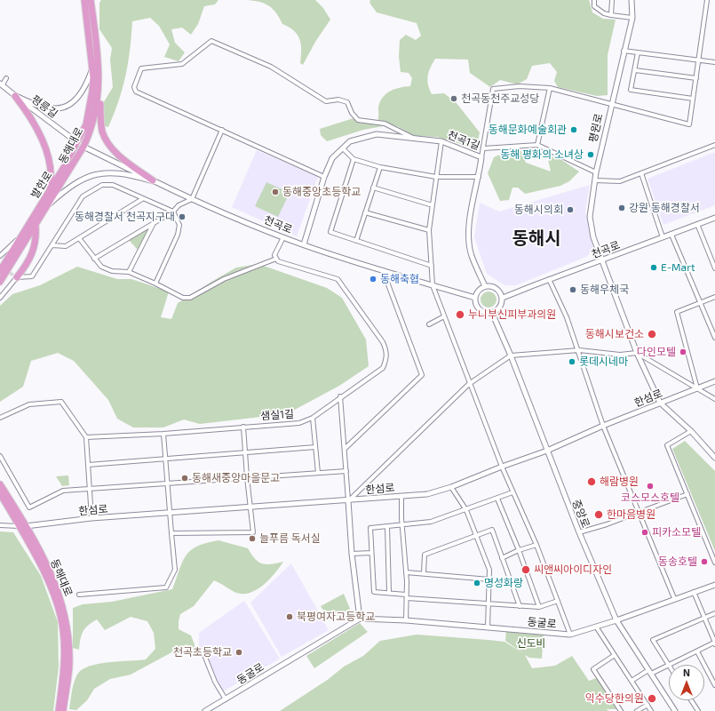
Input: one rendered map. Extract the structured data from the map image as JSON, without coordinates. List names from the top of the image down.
{
  "streets": {
    "main road": ["동해대로", "발한로"],
    "street": [
      "평릉길",
      "평원로",
      "천곡1길",
      "천곡로",
      "한섬로",
      "샘실1길",
      "중앙로",
      "동굴로"
    ]
  },
  "crossings": [
    ["평릉길", "동해대로"],
    ["평릉길", "발한로"],
    ["평릉길", "천곡로"],
    ["평원로", "천곡로"],
    ["평원로", "한섬로"],
    ["천곡1길", "천곡로"],
    ["천곡1길", "중앙로"],
    ["동해대로", "발한로"],
    ["동해대로", "천곡로"],
    ["동해대로", "한섬로"],
    ["발한로", "천곡로"],
    ["천곡로", "중앙로"],
    ["한섬로", "중앙로"],
    ["중앙로", "동굴로"]
  ],
  "districts": ["동해시"],
  "parks": ["신도비"],
  "places": [
    "천곡동천주교성당",
    "동해문화예술회관",
    "동해 평화의 소녀상",
    "동해중앙초등학교",
    "강원 동해경찰서",
    "동해시의회",
    "동해경찰서 천곡지구대",
    "E-Mart",
    "동해축협",
    "동해우체국",
    "누니부신피부과의원",
    "동해시보건소",
    "다인모텔",
    "롯데시네마",
    "동해새중앙마을문고",
    "해람병원",
    "코스모스호텔",
    "한마음병원",
    "피카소모텔",
    "늘푸름 독서실",
    "동송호텔",
    "씨앤씨아이디자인",
    "명성화랑",
    "북평여자고등학교",
    "천곡초등학교",
    "익수당한의원"
  ],
  "north": "top"
}
